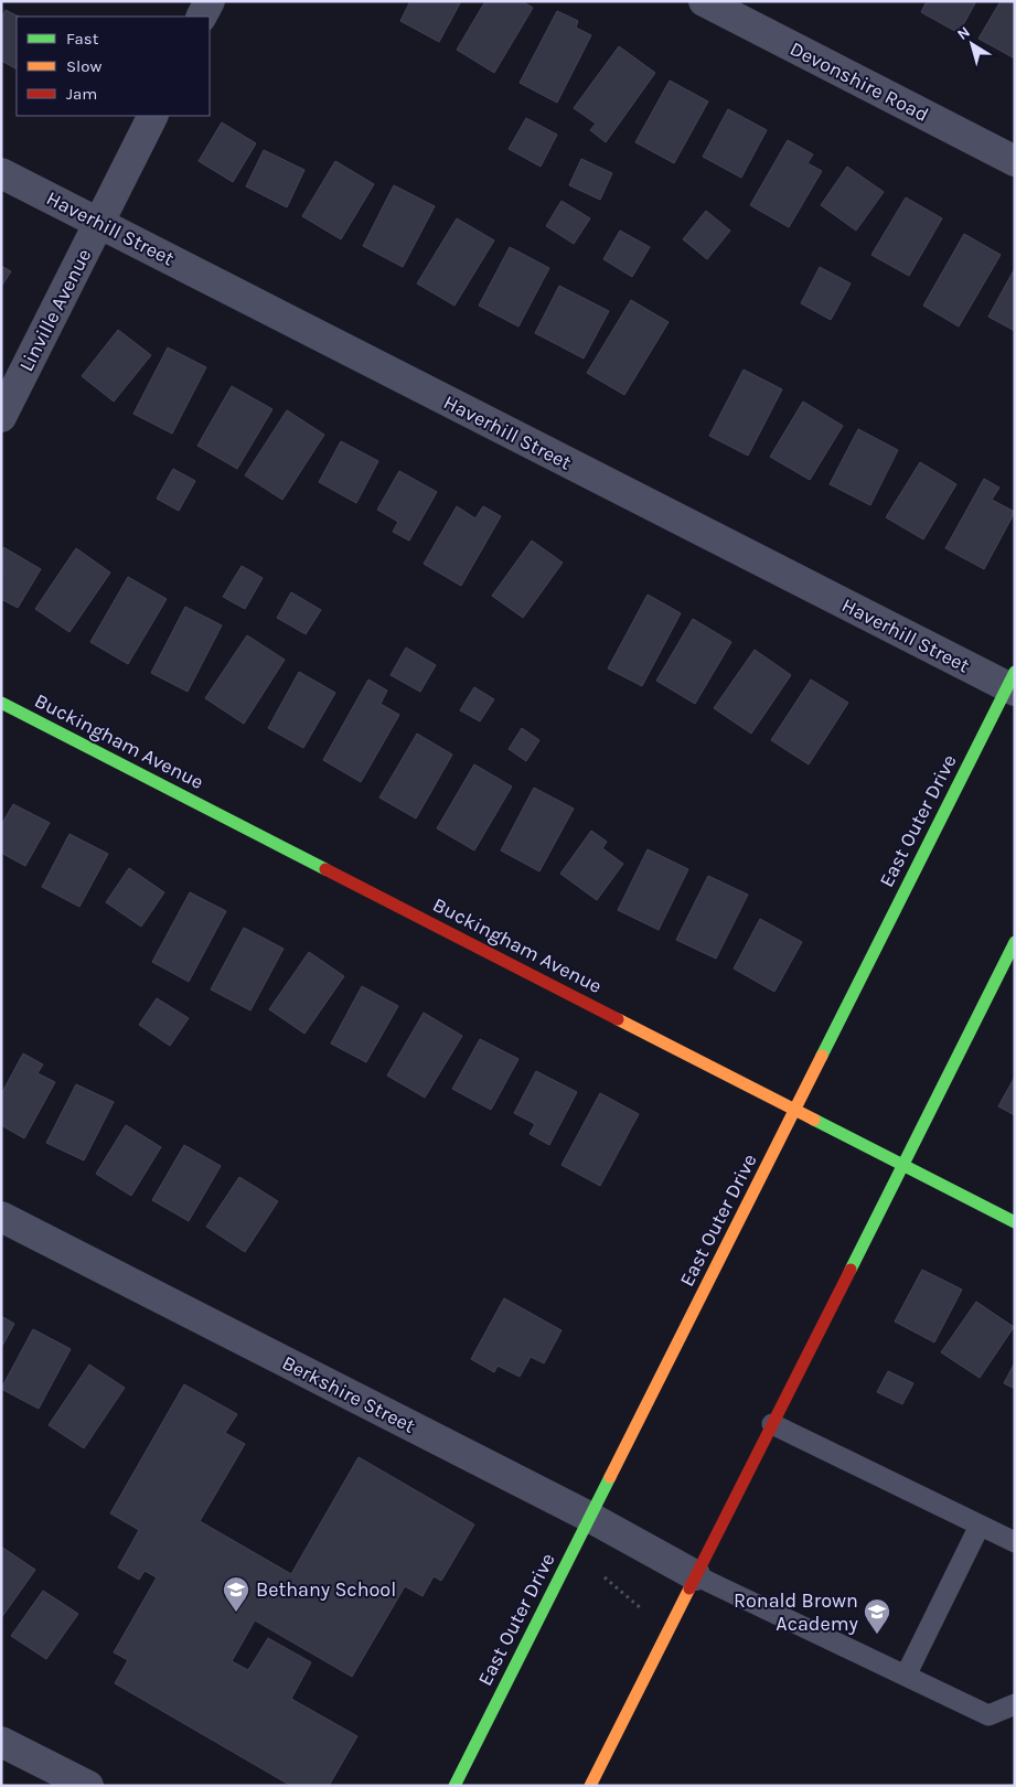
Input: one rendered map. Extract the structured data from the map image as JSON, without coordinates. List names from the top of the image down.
{
  "streets": {
    "street": [
      "Devonshire Road",
      "Haverhill Street",
      "Linville Avenue",
      "Buckingham Avenue",
      "East Outer Drive",
      "Berkshire Street"
    ]
  },
  "crossings": [
    ["Haverhill Street", "Linville Avenue"],
    ["Haverhill Street", "East Outer Drive"],
    ["Buckingham Avenue", "East Outer Drive"],
    ["East Outer Drive", "Berkshire Street"]
  ],
  "places": {
    "school or university": ["Bethany School", "Ronald Brown Academy"]
  },
  "legend": ["Fast", "Slow", "Jam"],
  "north": "top left"
}
